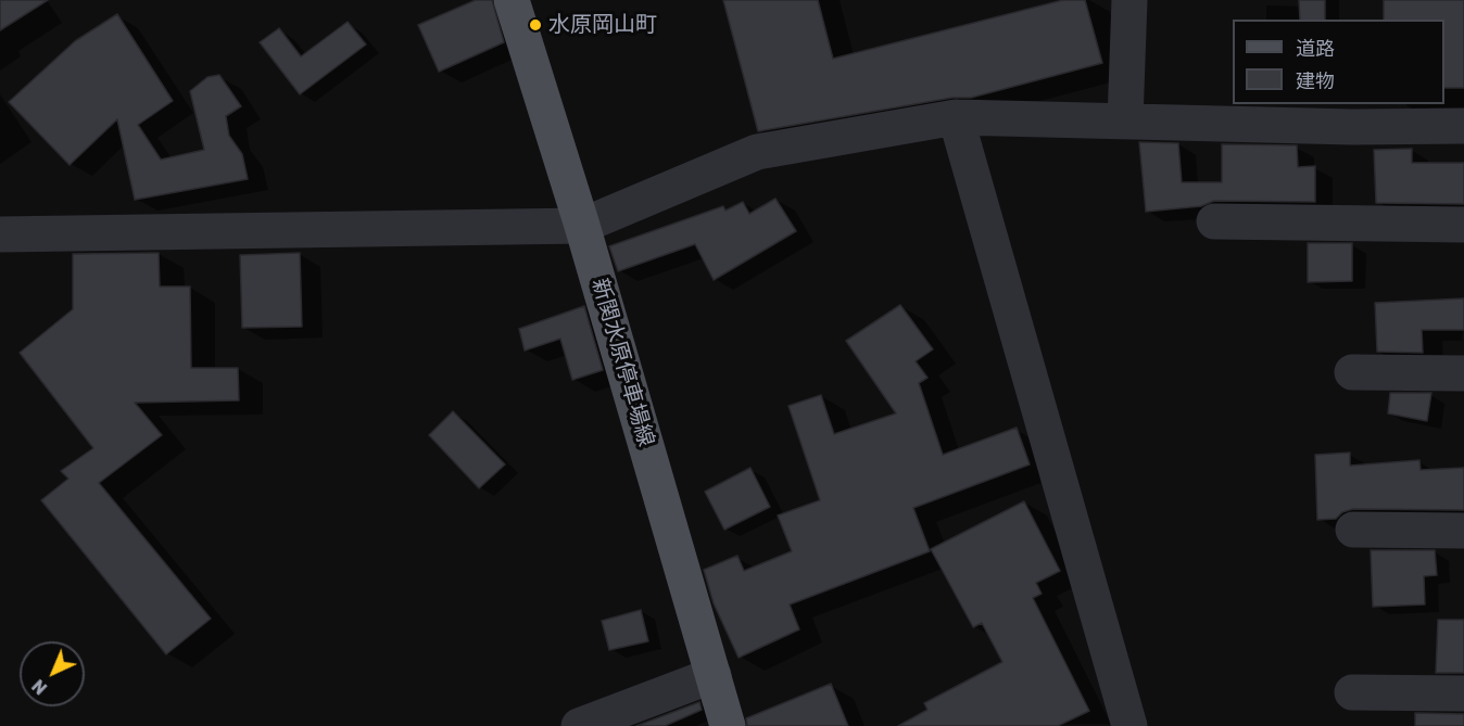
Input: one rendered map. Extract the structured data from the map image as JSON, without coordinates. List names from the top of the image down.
{
  "streets": {
    "main road": ["新関水原停車場線"]
  },
  "places": ["水原岡山町"],
  "legend": ["道路", "建物"],
  "north": "bottom left"
}
